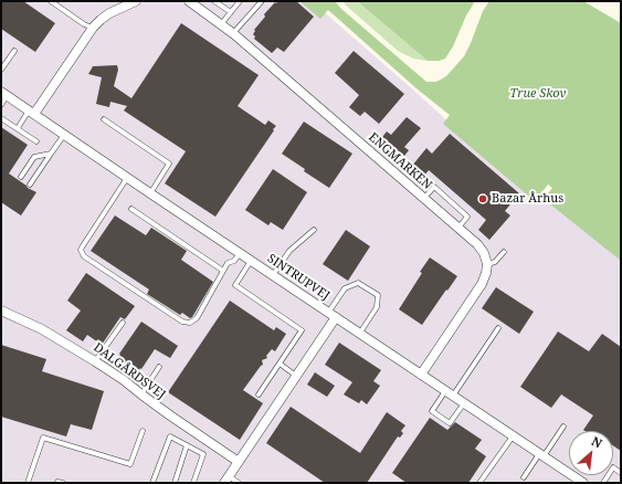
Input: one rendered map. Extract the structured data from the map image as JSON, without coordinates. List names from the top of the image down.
{
  "streets": {
    "street": ["ENGMARKEN", "SINTRUPVEJ", "DALGÅRDSVEJ"]
  },
  "parks": ["True Skov"],
  "places": ["Bazar Århus"],
  "north": "top right"
}
